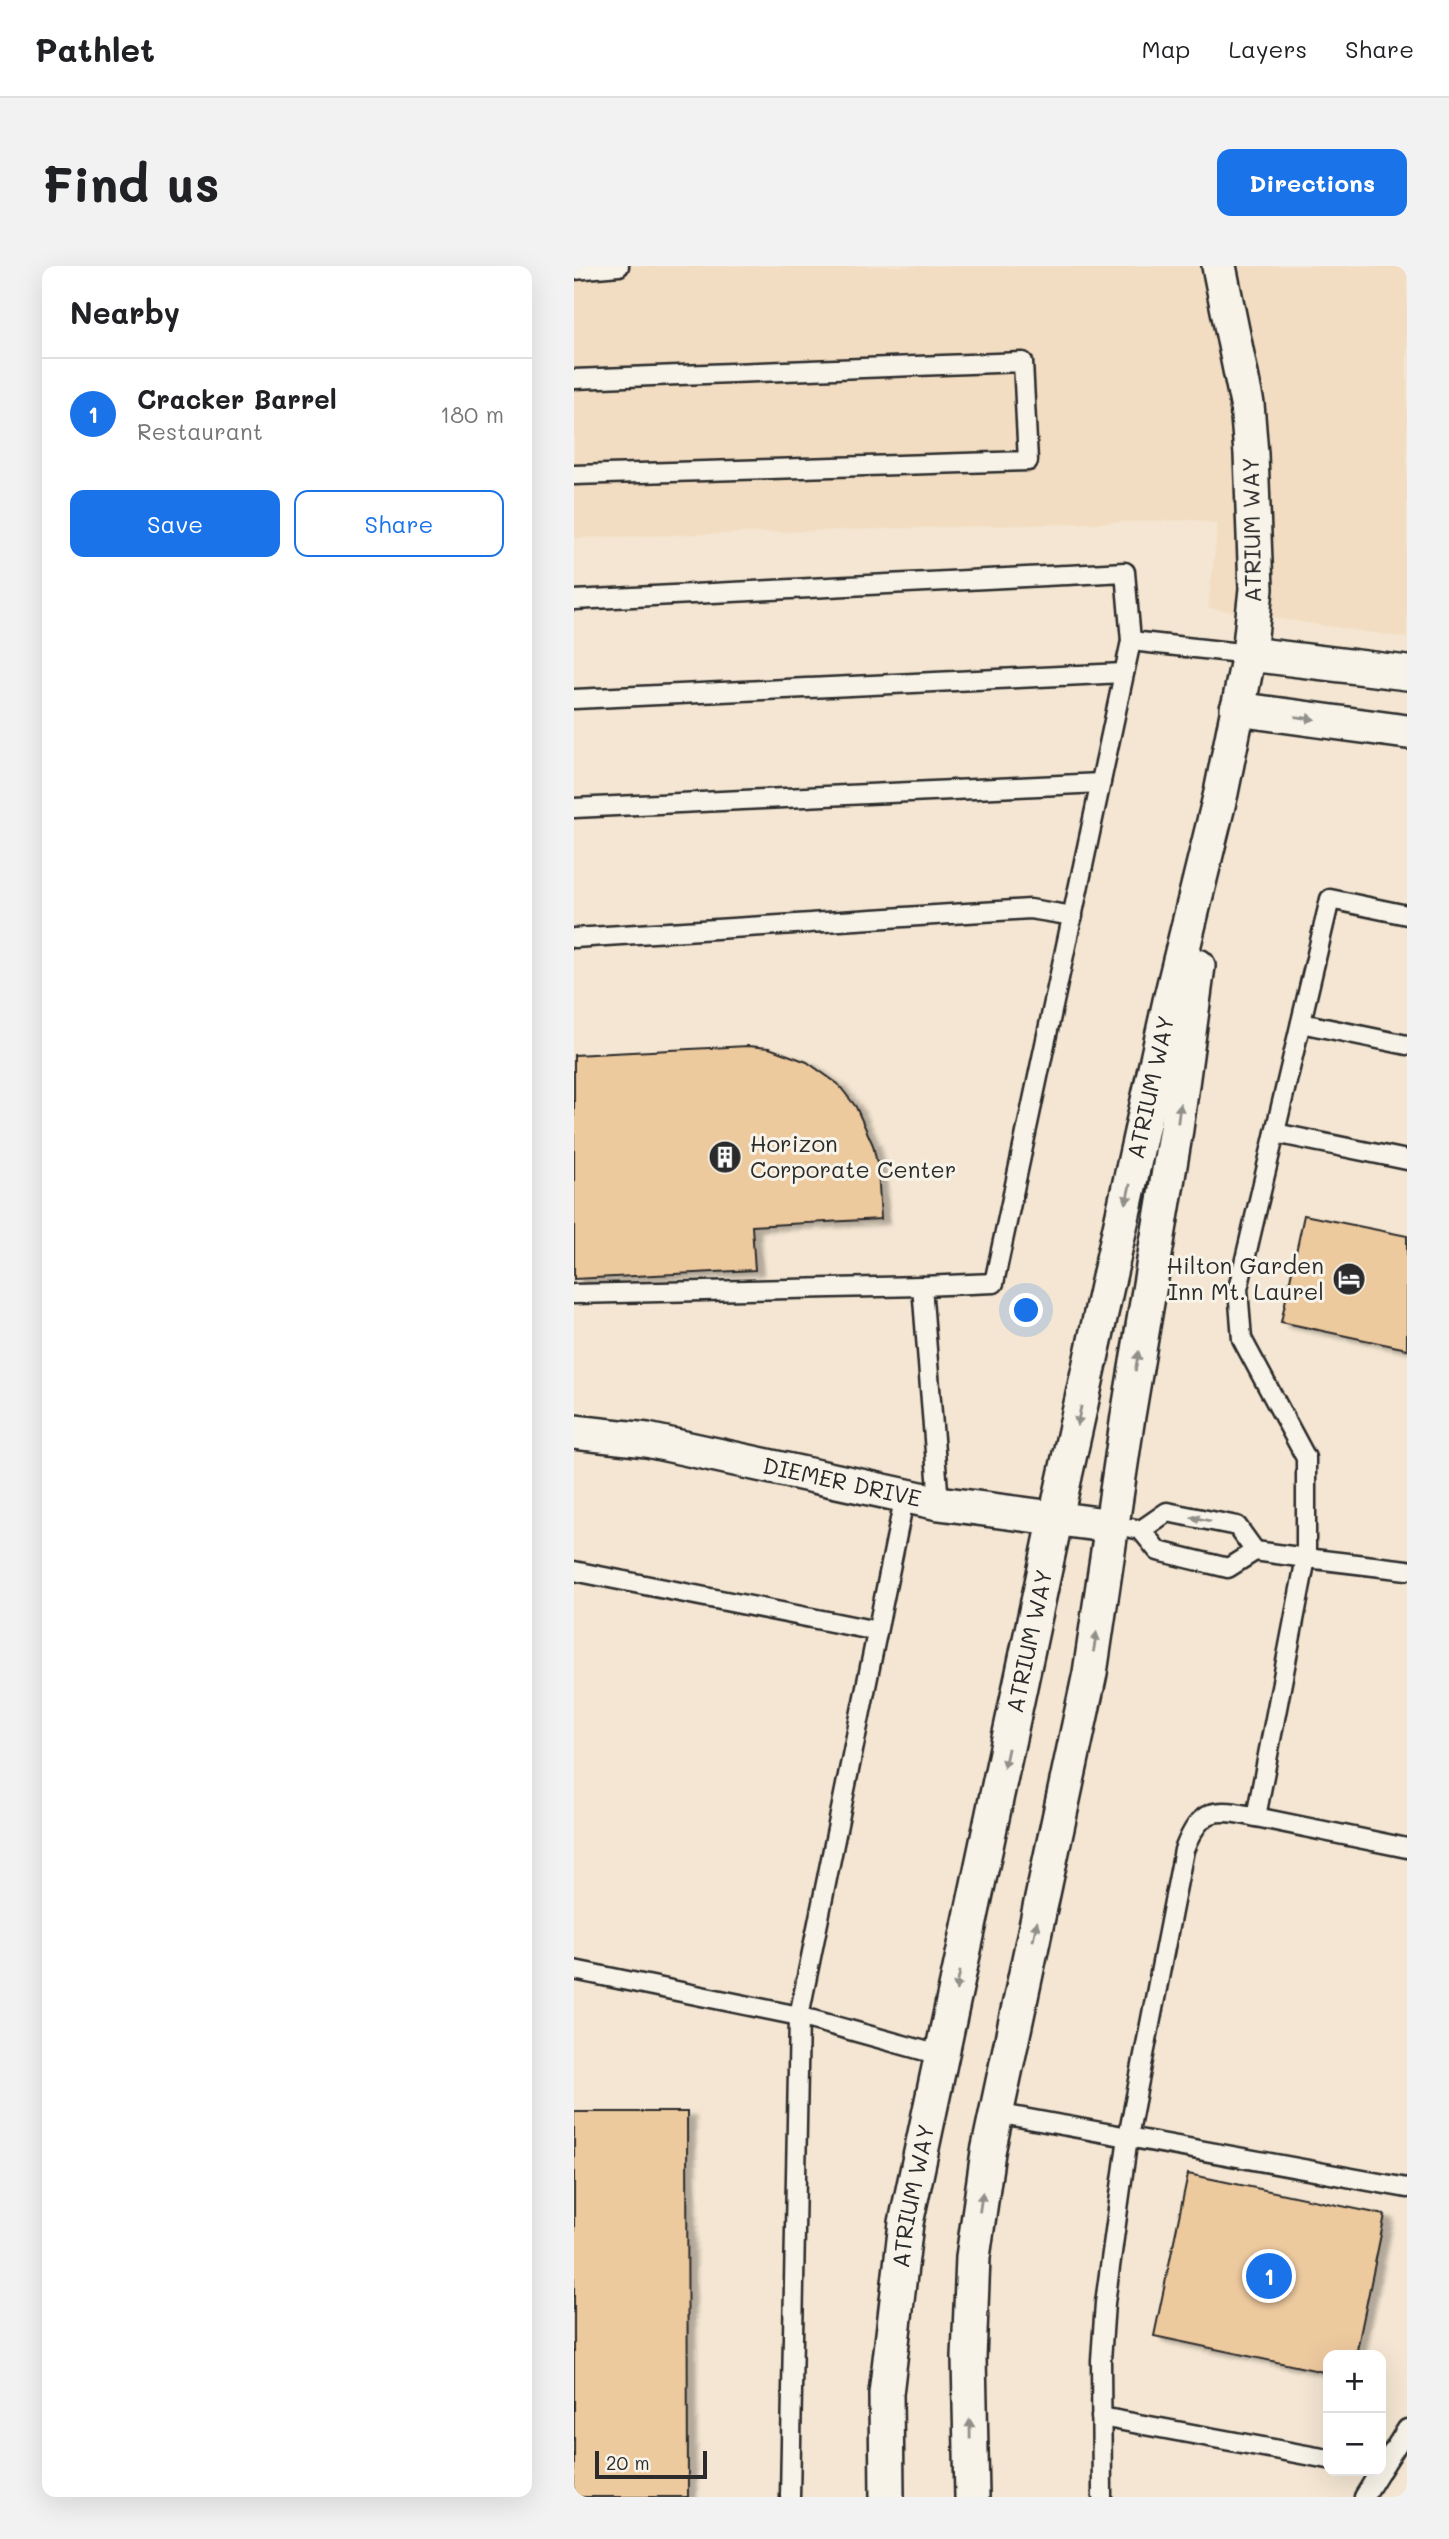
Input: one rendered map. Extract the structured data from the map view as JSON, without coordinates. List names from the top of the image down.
{
  "streets": {
    "street": ["ATRIUM WAY", "DIEMER DRIVE"]
  },
  "crossings": [
    ["ATRIUM WAY", "DIEMER DRIVE"]
  ],
  "places": {
    "building": ["Horizon Corporate Center"],
    "hotel": ["Hilton Garden Inn Mt. Laurel"]
  },
  "scale_bar": "20 m",
  "page": {
    "header": "Pathlet",
    "nav": ["Map", "Layers", "Share"],
    "buttons": [
      "Directions",
      ["Save", "Share"]
    ],
    "title": "Find us",
    "heading": "Nearby",
    "list": [
      {
        "mark": "1",
        "name": "Cracker Barrel",
        "note": "Restaurant",
        "value": "180 m"
      }
    ],
    "pins": "1",
    "map_buttons": ["+", "−"],
    "scale": "20 m"
  }
}
